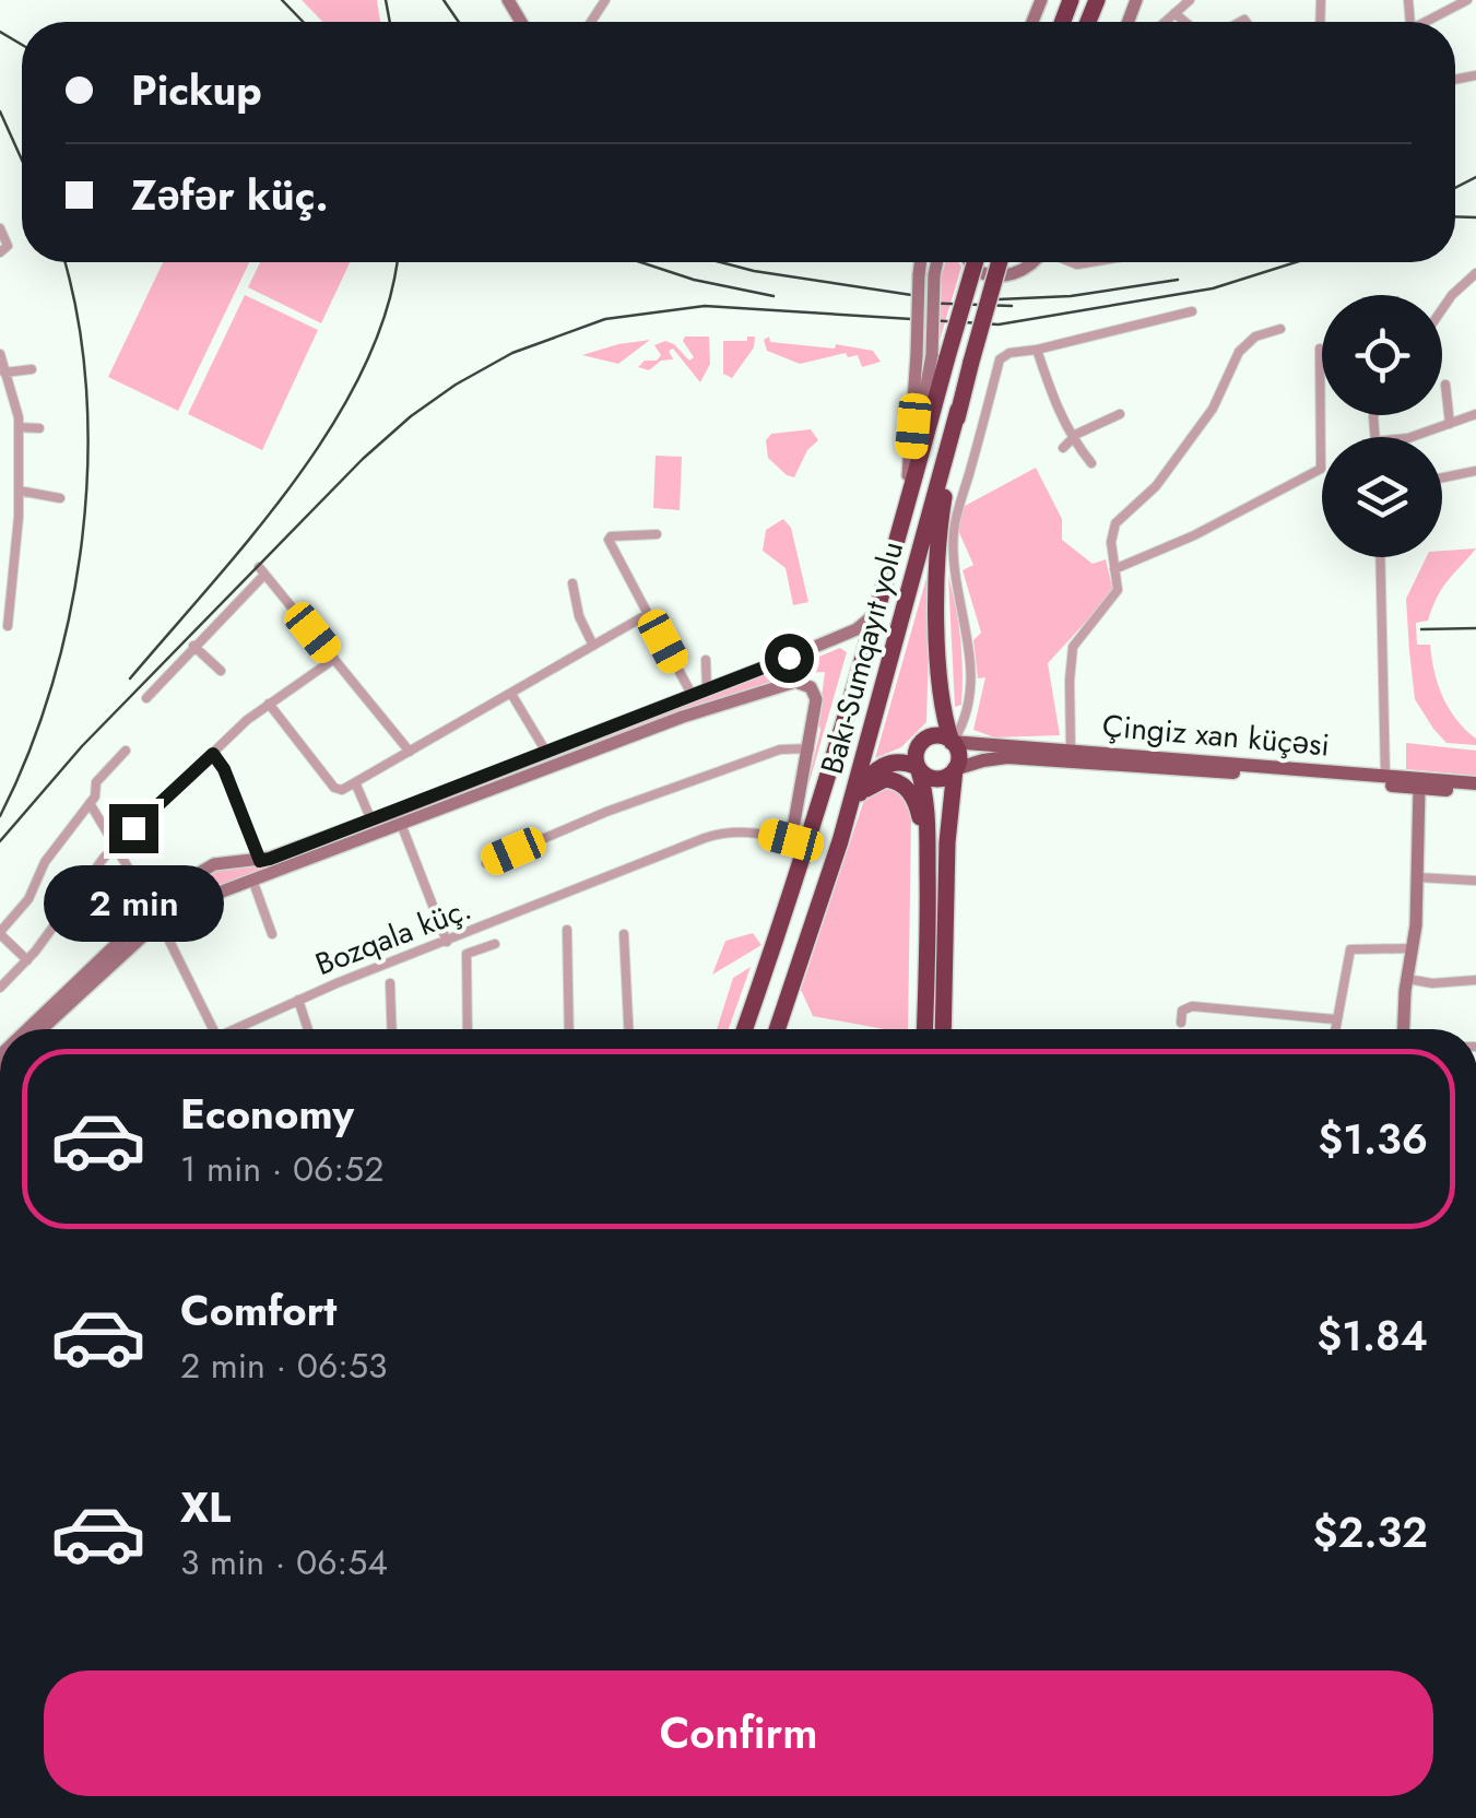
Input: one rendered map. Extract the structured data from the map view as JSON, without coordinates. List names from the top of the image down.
{
  "streets": {
    "highway": ["Bakı-Sumqayıt yolu"],
    "main road": ["Çingiz xan küçəsi"],
    "street": ["Bozqala küç."]
  },
  "crossings": [
    ["Bakı-Sumqayıt yolu", "Bozqala küç."]
  ],
  "page": {
    "banner": ["Pickup", "Zəfər küç."],
    "bubble": "2 min",
    "list": [
      {
        "name": "Economy",
        "note": "1 min · 06:52",
        "value": "$1.36"
      },
      {
        "name": "Comfort",
        "note": "2 min · 06:53",
        "value": "$1.84"
      },
      {
        "name": "XL",
        "note": "3 min · 06:54",
        "value": "$2.32"
      }
    ],
    "buttons": "Confirm"
  }
}
